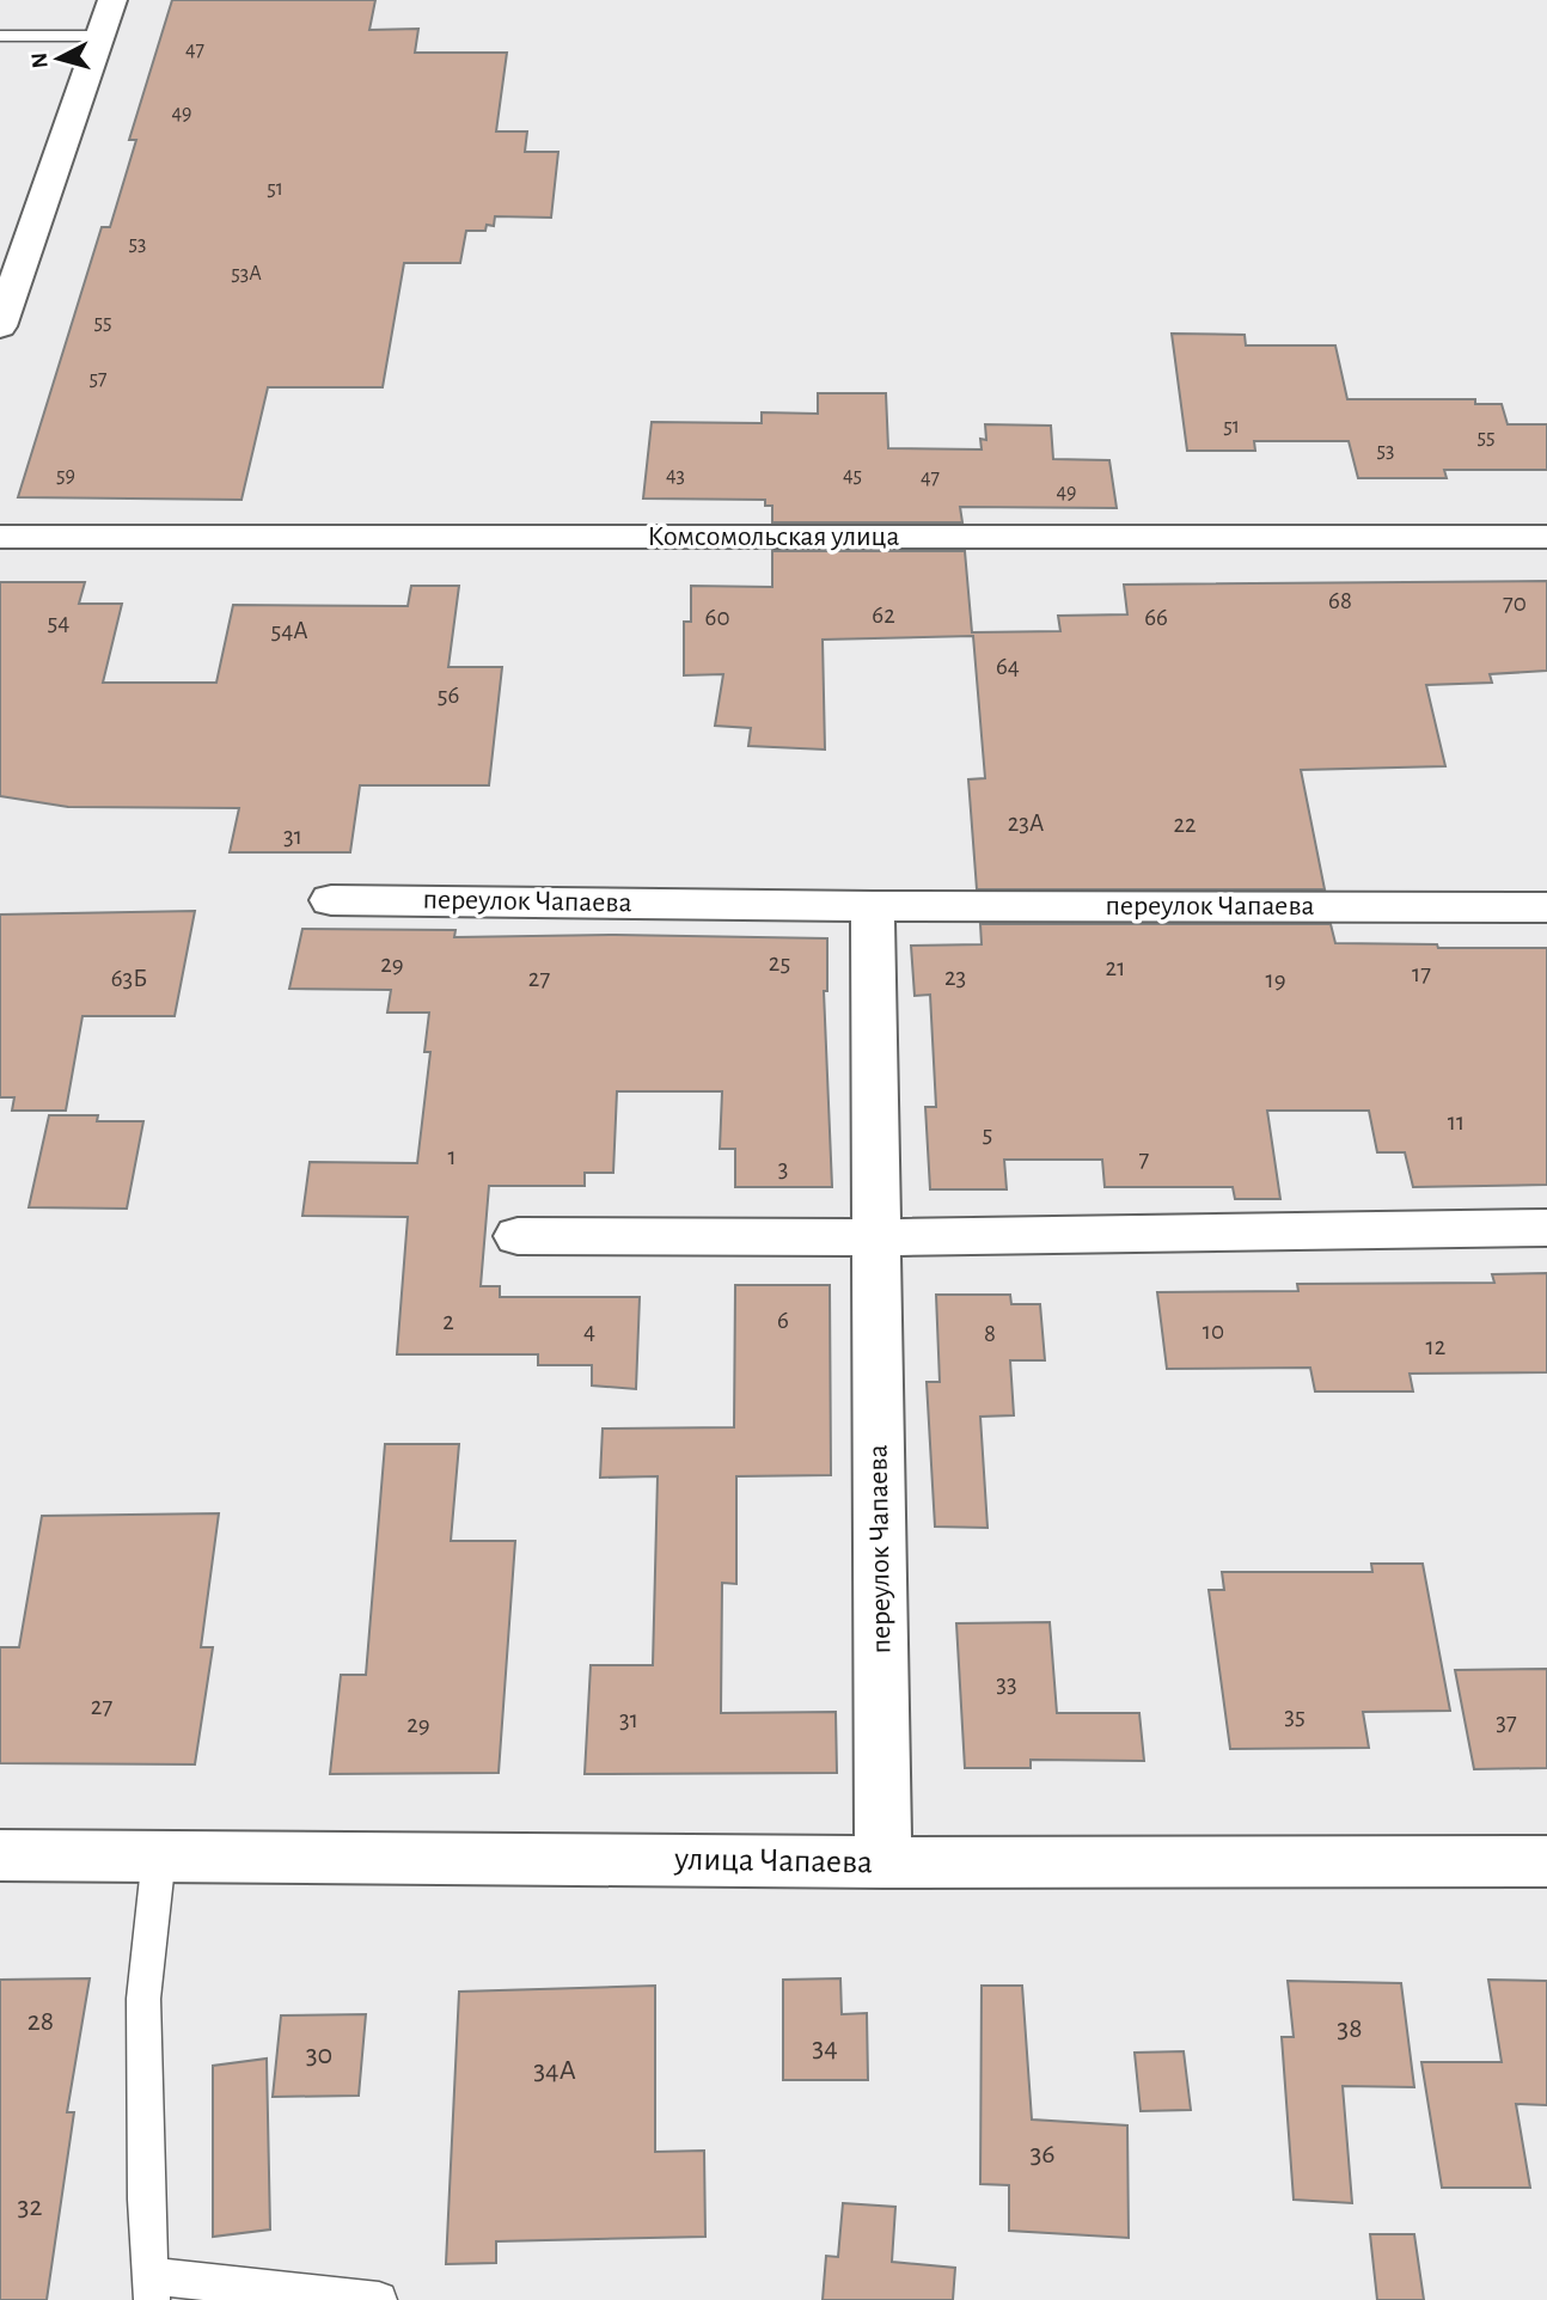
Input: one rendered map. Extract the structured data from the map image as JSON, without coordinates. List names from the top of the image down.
{
  "streets": {
    "street": ["Комсомольская улица", "переулок Чапаева", "улица Чапаева"]
  },
  "crossings": [
    ["переулок Чапаева", "улица Чапаева"]
  ],
  "house_numbers": [
    "47",
    "49",
    "51",
    "53",
    "53А",
    "55",
    "57",
    "51",
    "55",
    "53",
    "59",
    "43",
    "45",
    "47",
    "49",
    "68",
    "70",
    "62",
    "60",
    "66",
    "54",
    "54А",
    "64",
    "56",
    "23А",
    "22",
    "31",
    "25",
    "29",
    "21",
    "17",
    "23",
    "63Б",
    "27",
    "19",
    "11",
    "5",
    "1",
    "7",
    "3",
    "6",
    "2",
    "4",
    "10",
    "8",
    "12",
    "33",
    "27",
    "35",
    "31",
    "37",
    "29",
    "28",
    "38",
    "34",
    "30",
    "34А",
    "36",
    "32"
  ],
  "north": "left"
}
